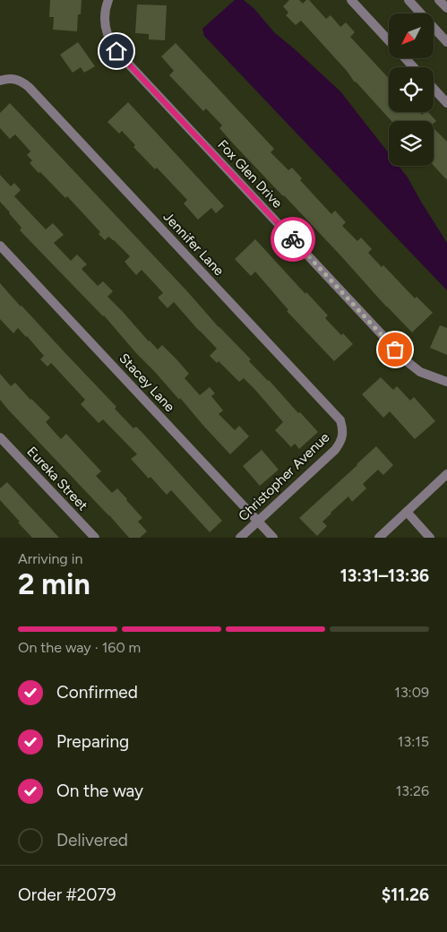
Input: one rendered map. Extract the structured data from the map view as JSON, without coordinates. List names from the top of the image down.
{
  "streets": {
    "street": [
      "Fox Glen Drive",
      "Jennifer Lane",
      "Stacey Lane",
      "Christopher Avenue",
      "Eureka Street"
    ]
  },
  "crossings": [
    ["Jennifer Lane", "Christopher Avenue"],
    ["Stacey Lane", "Christopher Avenue"]
  ],
  "north": "bottom left",
  "page": {
    "heading": ["2 min", "Arriving in", "13:31–13:36"],
    "panel": ["Order #2079", "$11.26"],
    "bar": "On the way · 160 m",
    "list": [
      ["Confirmed", "13:09"],
      ["Preparing", "13:15"],
      ["On the way", "13:26"],
      "Delivered"
    ]
  }
}
